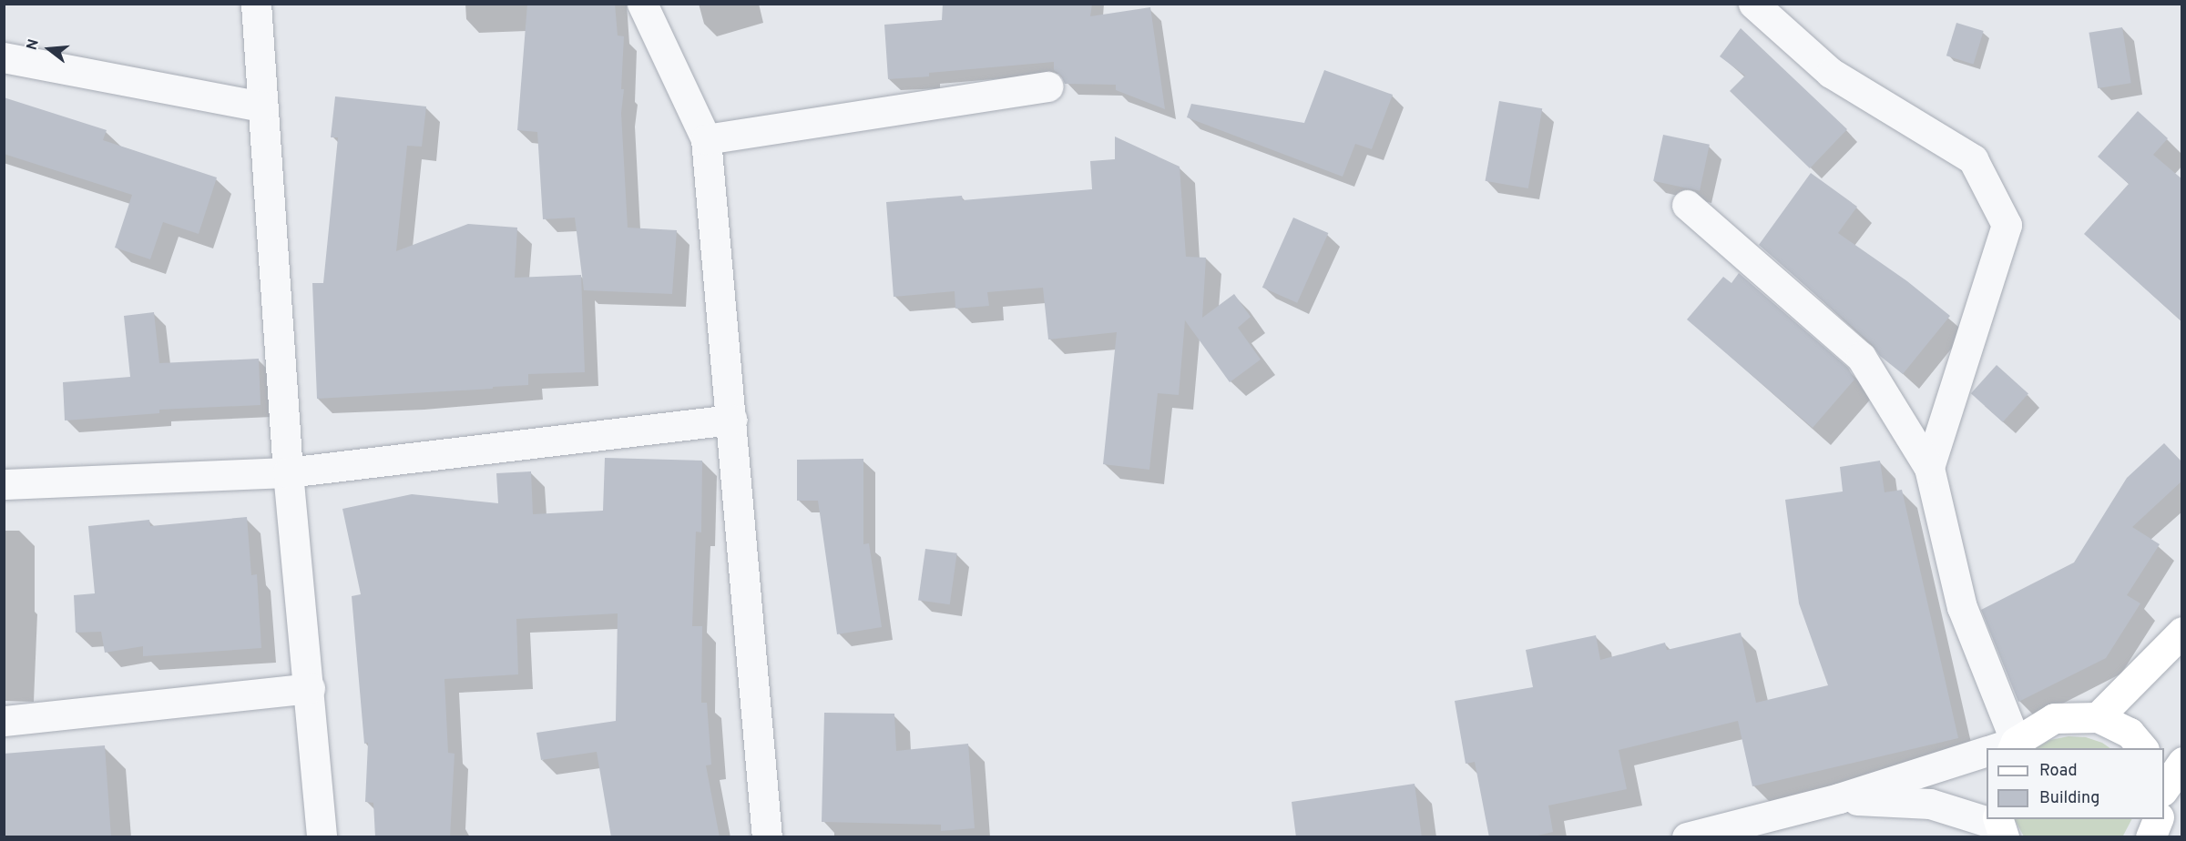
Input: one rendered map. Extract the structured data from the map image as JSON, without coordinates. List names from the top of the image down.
{
  "legend": ["Road", "Building"],
  "north": "left"
}
